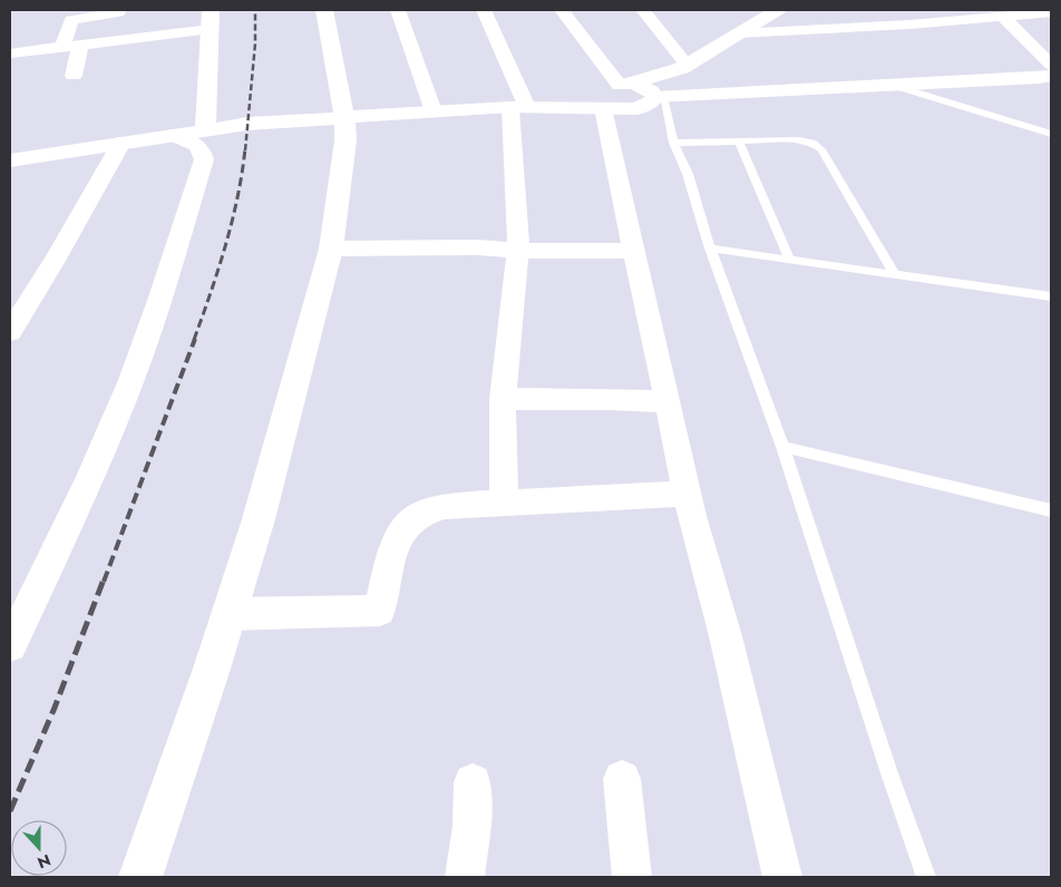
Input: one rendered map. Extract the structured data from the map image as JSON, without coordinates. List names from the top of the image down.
{
  "north": "bottom"
}
